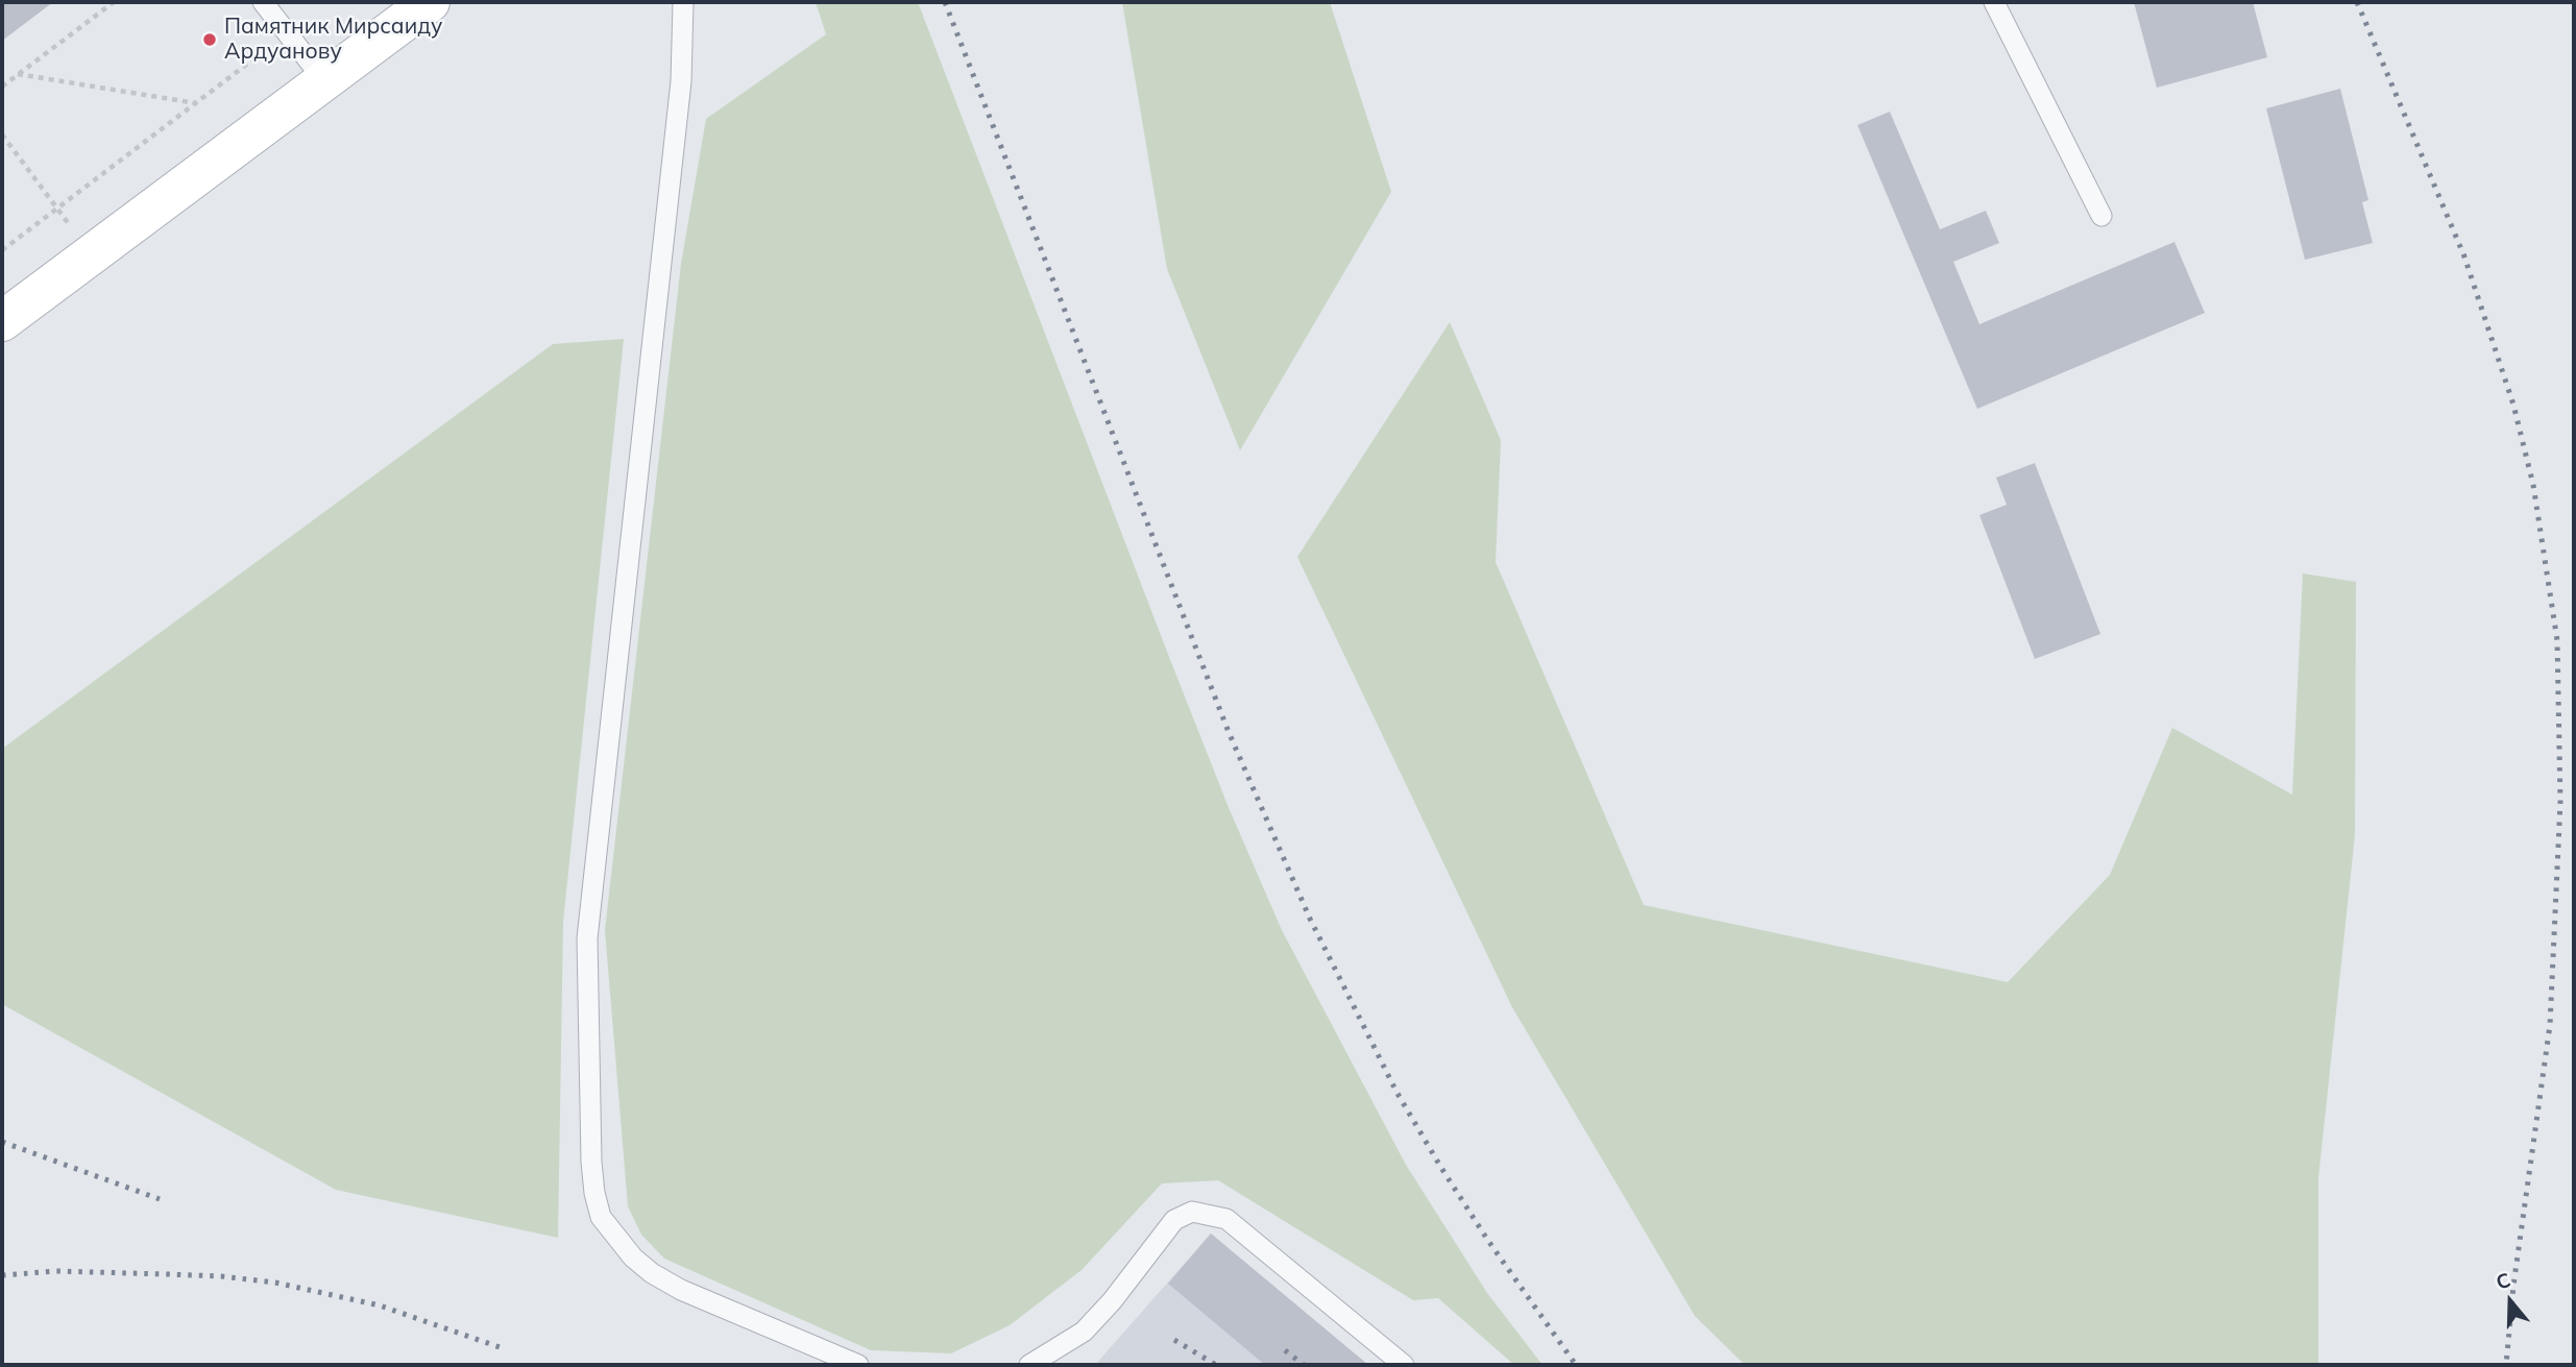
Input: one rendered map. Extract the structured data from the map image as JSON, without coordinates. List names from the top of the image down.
{
  "places": ["Памятник Мирсаиду Ардуанову"],
  "north": "top"
}
